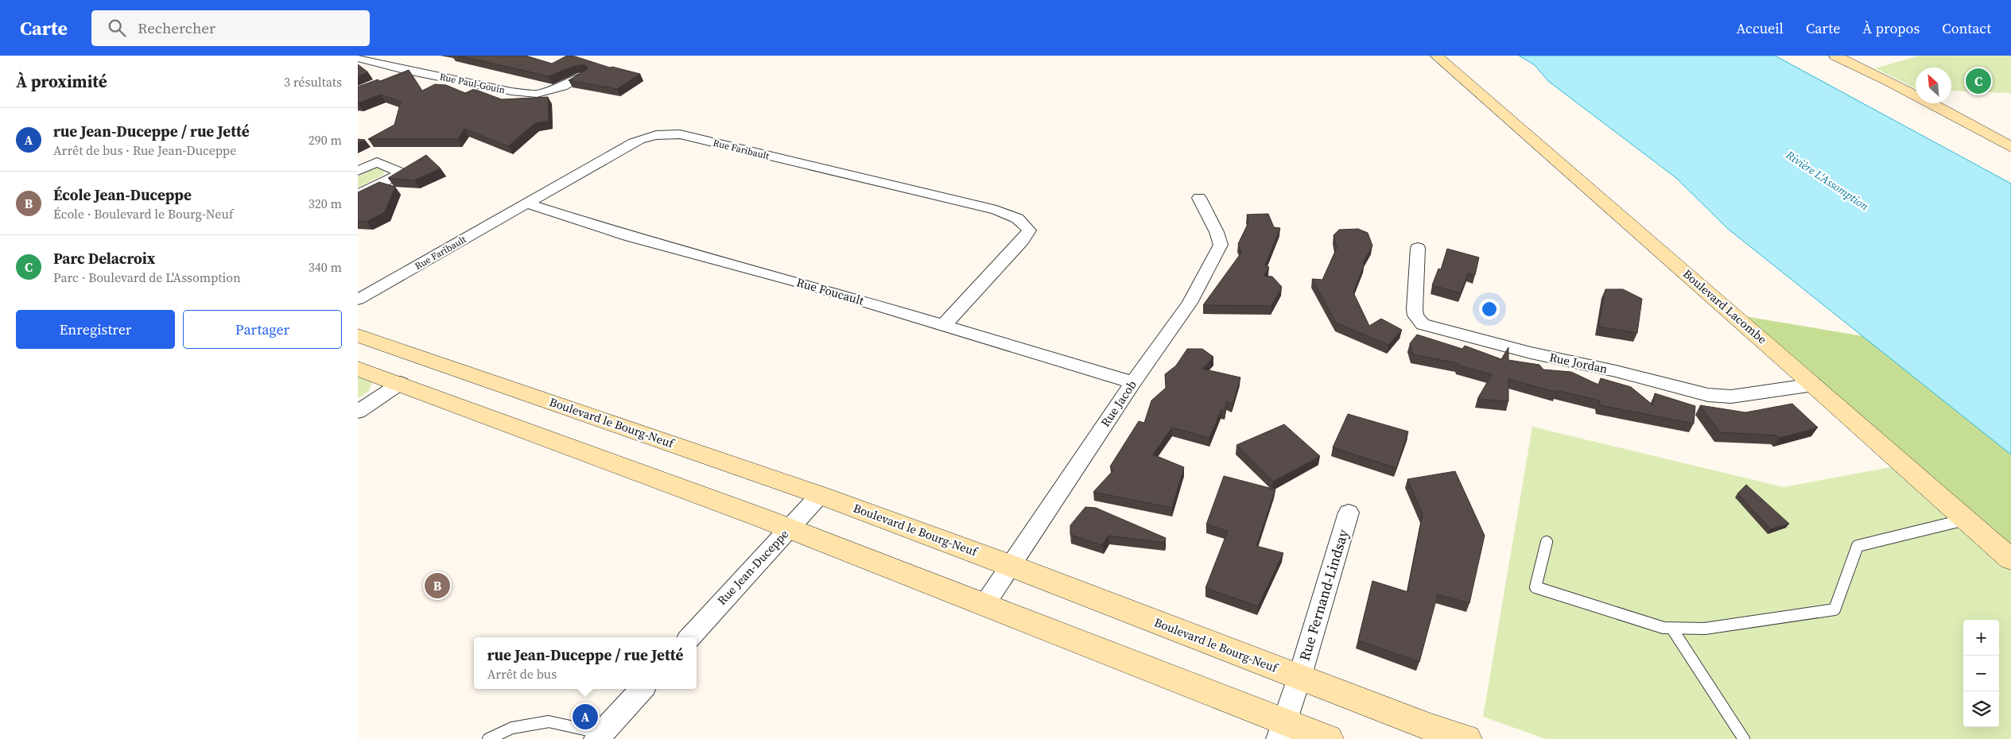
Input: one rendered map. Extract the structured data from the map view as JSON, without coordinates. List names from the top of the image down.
{
  "streets": {
    "street": [
      "Rue Paul-Gouin",
      "Rue Faribault",
      "Rue Foucault",
      "Boulevard Lacombe",
      "Rue Jordan",
      "Rue Jacob",
      "Boulevard le Bourg-Neuf",
      "Rue Jean-Duceppe",
      "Rue Fernand-Lindsay"
    ]
  },
  "crossings": [
    ["Rue Faribault", "Rue Foucault"],
    ["Rue Foucault", "Rue Jacob"],
    ["Boulevard Lacombe", "Rue Jordan"],
    ["Rue Jacob", "Boulevard le Bourg-Neuf"],
    ["Boulevard le Bourg-Neuf", "Rue Jean-Duceppe"],
    ["Boulevard le Bourg-Neuf", "Rue Fernand-Lindsay"]
  ],
  "water": ["Rivière L'Assomption"],
  "north": "top left",
  "page": {
    "header": "Carte",
    "search": "Rechercher",
    "nav": [
      "Accueil",
      "Carte",
      "À propos",
      "Contact"
    ],
    "heading": ["À proximité", "3 résultats"],
    "pins": ["C", "B", "A"],
    "list": [
      {
        "mark": "A",
        "name": "rue Jean-Duceppe / rue Jetté",
        "note": "Arrêt de bus · Rue Jean-Duceppe",
        "value": "290 m"
      },
      {
        "mark": "B",
        "name": "École Jean-Duceppe",
        "note": "École · Boulevard le Bourg-Neuf",
        "value": "320 m"
      },
      {
        "mark": "C",
        "name": "Parc Delacroix",
        "note": "Parc · Boulevard de L'Assomption",
        "value": "340 m"
      }
    ],
    "buttons": ["Enregistrer", "Partager"],
    "map_buttons": ["+", "−"],
    "popup": ["rue Jean-Duceppe / rue Jetté", "Arrêt de bus"]
  }
}
